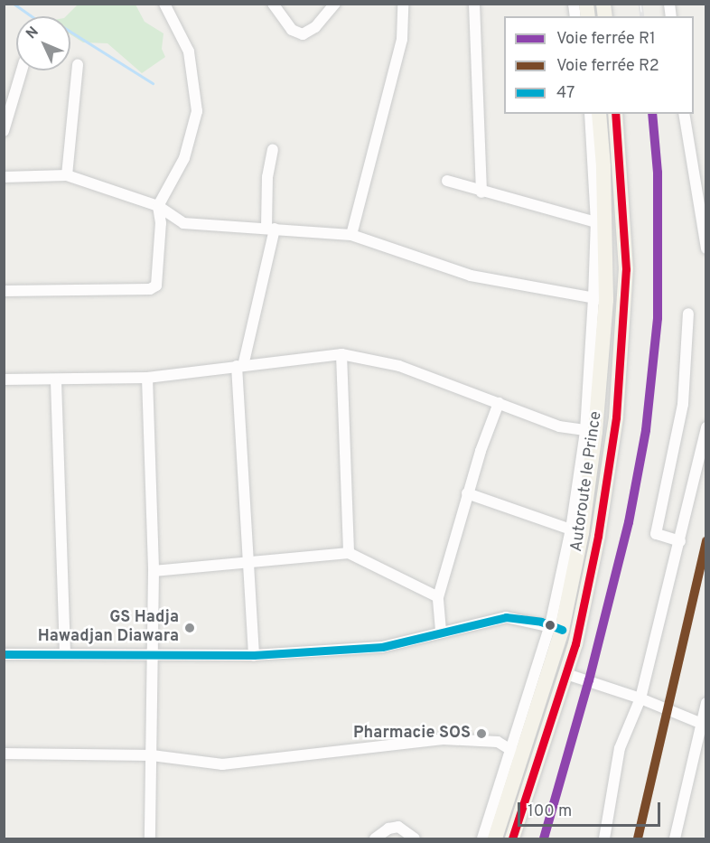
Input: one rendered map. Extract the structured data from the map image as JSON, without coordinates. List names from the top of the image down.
{
  "streets": {
    "main road": ["Autoroute le Prince"]
  },
  "places": ["GS Hadja Hawadjan Diawara", "Pharmacie SOS"],
  "lines": ["rail line R1", "rail line R2", "transit line 47"],
  "legend": ["Voie ferrée R1", "Voie ferrée R2", "47"],
  "scale_bar": "100 m",
  "north": "top left"
}
